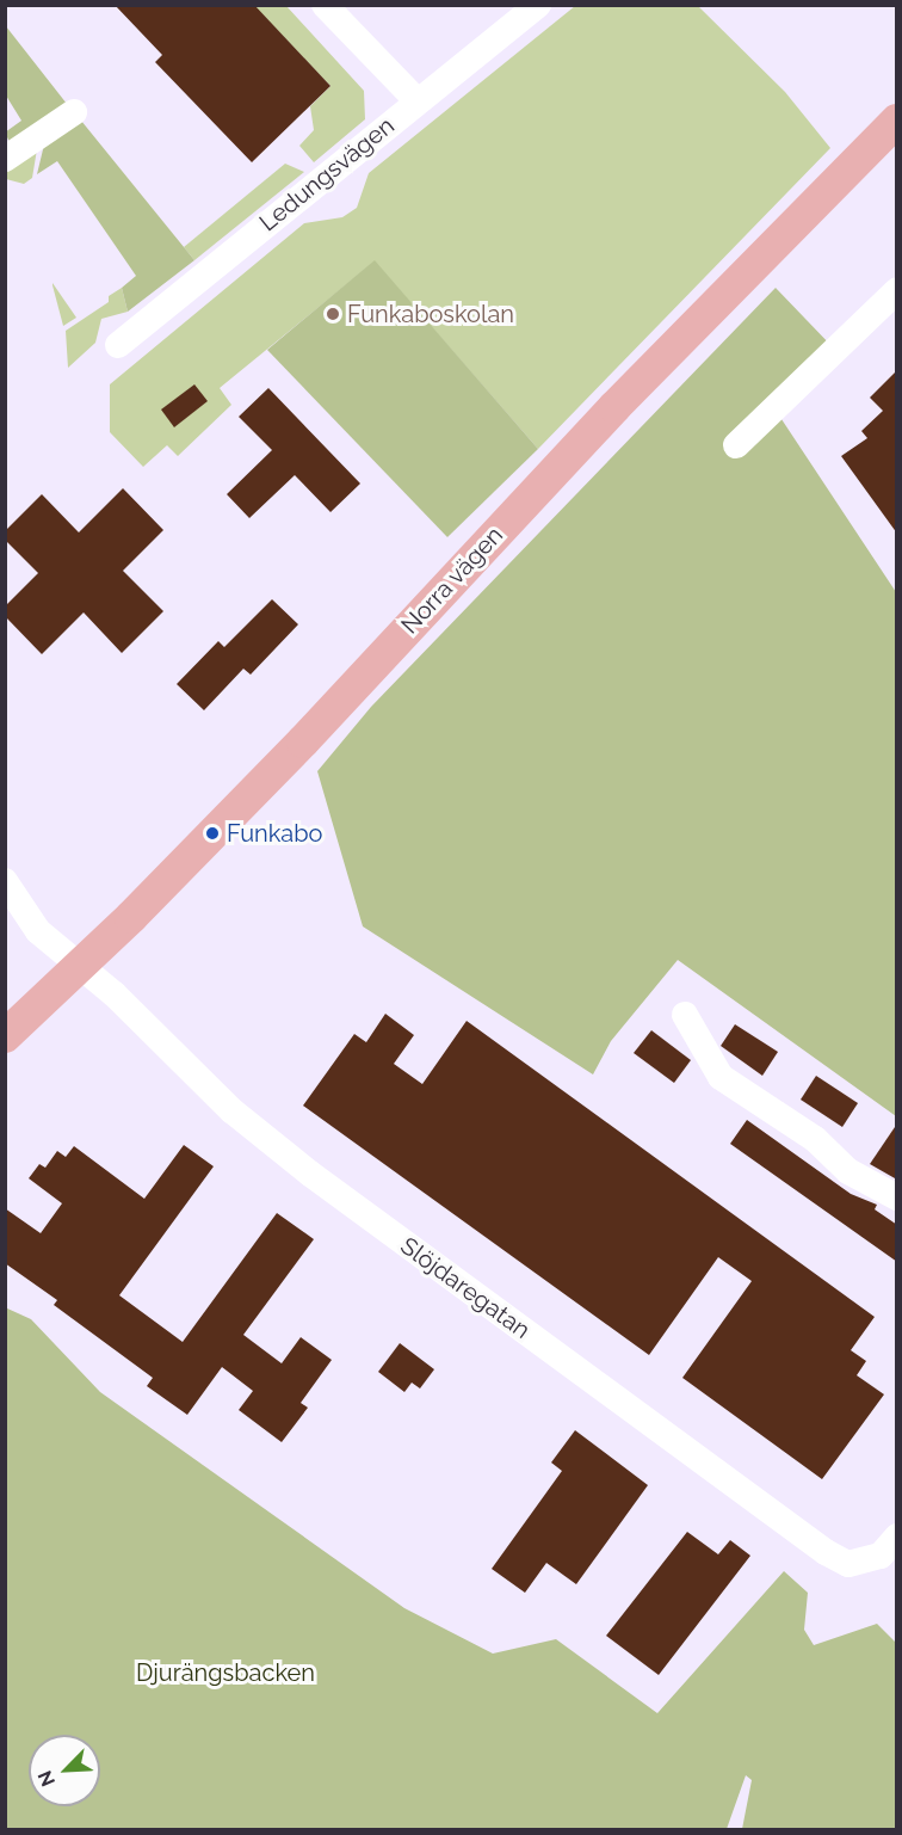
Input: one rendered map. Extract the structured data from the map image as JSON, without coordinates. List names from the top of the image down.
{
  "streets": {
    "main road": ["Norra vägen"],
    "street": ["Ledungsvägen", "Slöjdaregatan"]
  },
  "crossings": [
    ["Norra vägen", "Slöjdaregatan"]
  ],
  "parks": ["Djurängsbacken"],
  "places": ["Funkaboskolan", "Funkabo"],
  "north": "bottom left"
}
